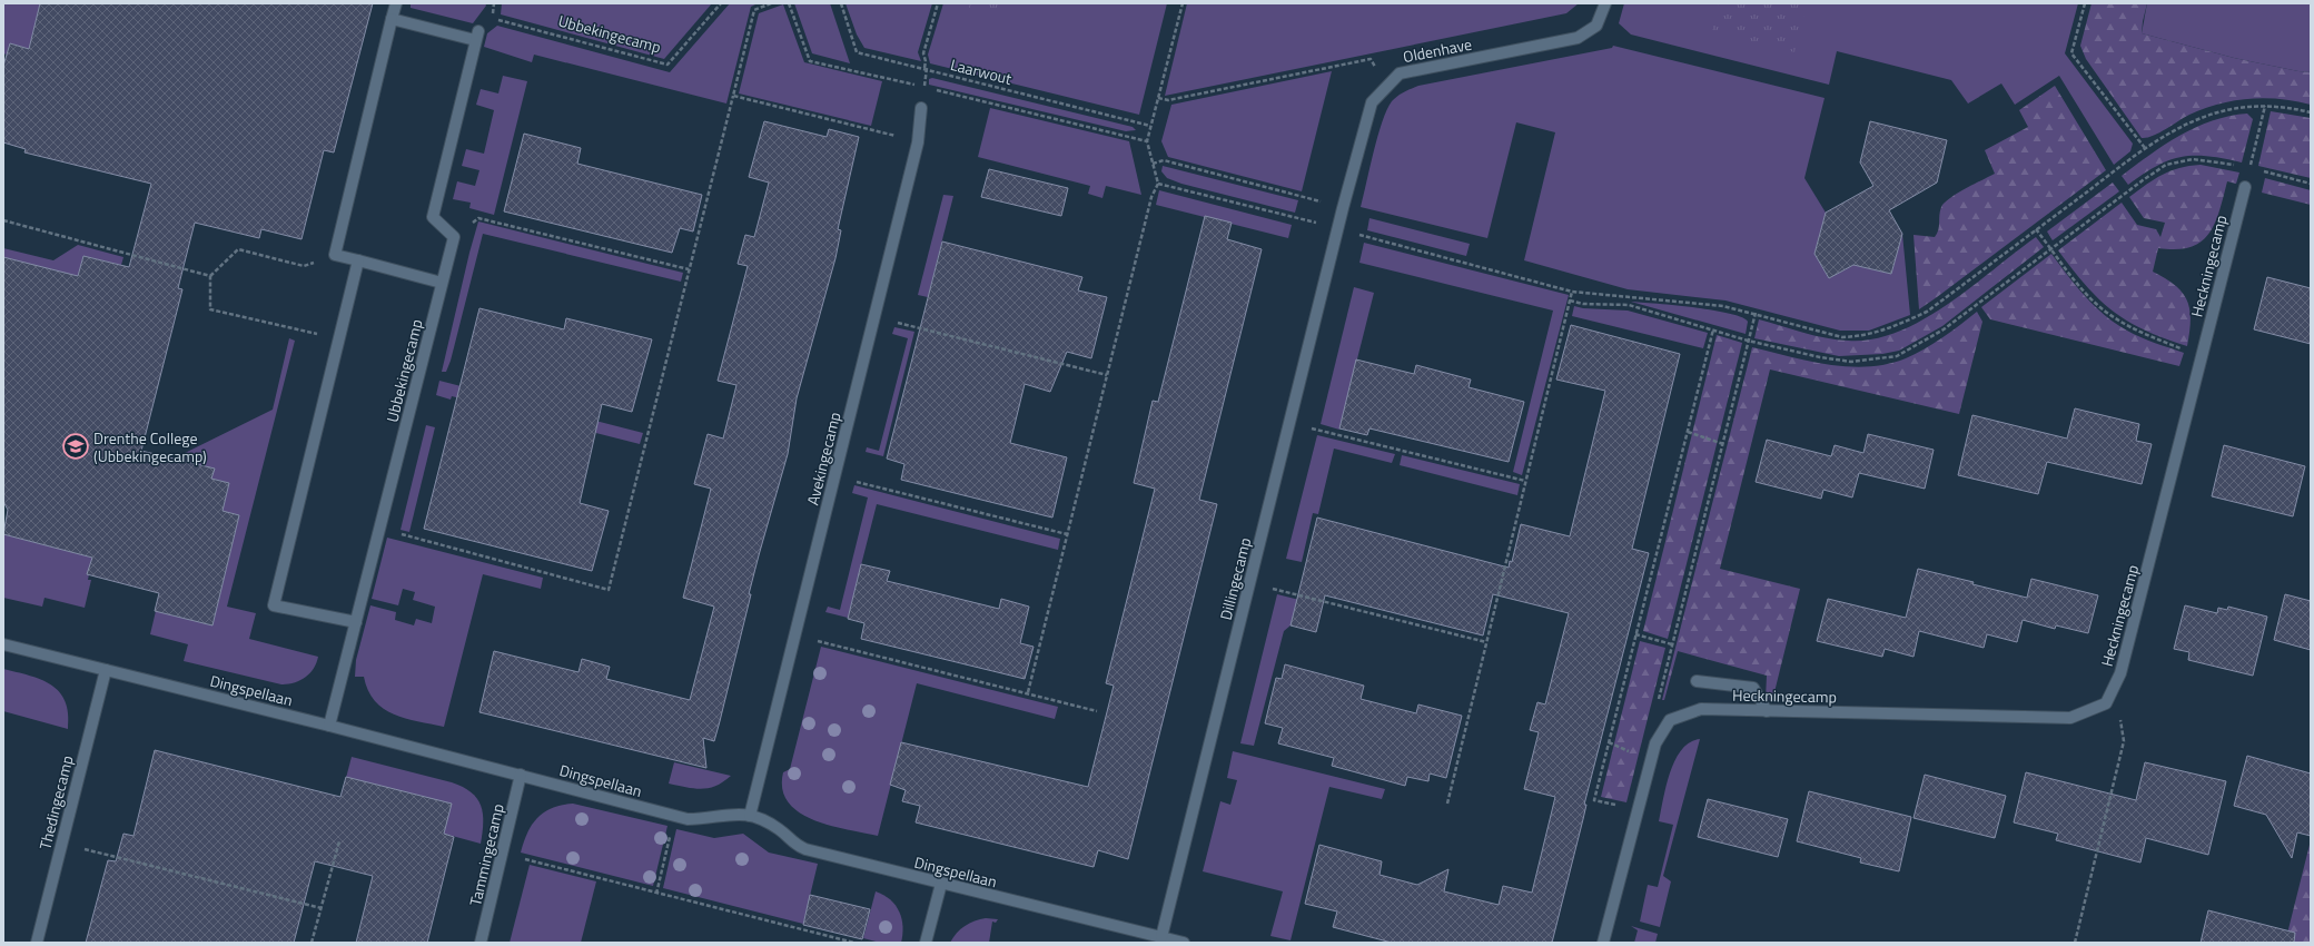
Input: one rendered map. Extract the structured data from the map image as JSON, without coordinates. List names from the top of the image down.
{
  "streets": {
    "street": [
      "Ubbekingecamp",
      "Oldenhave",
      "Heckningecamp",
      "Avekingecamp",
      "Dillingecamp",
      "Dingspellaan",
      "Thedingecamp",
      "Tammingecamp"
    ],
    "path": ["Laarwout"]
  },
  "crossings": [
    ["Ubbekingecamp", "Dingspellaan"],
    ["Oldenhave", "Dillingecamp"],
    ["Avekingecamp", "Dingspellaan"],
    ["Dillingecamp", "Dingspellaan"],
    ["Dingspellaan", "Thedingecamp"],
    ["Dingspellaan", "Tammingecamp"]
  ],
  "places": {
    "school or university": ["Drenthe College (Ubbekingecamp)"]
  }
}
